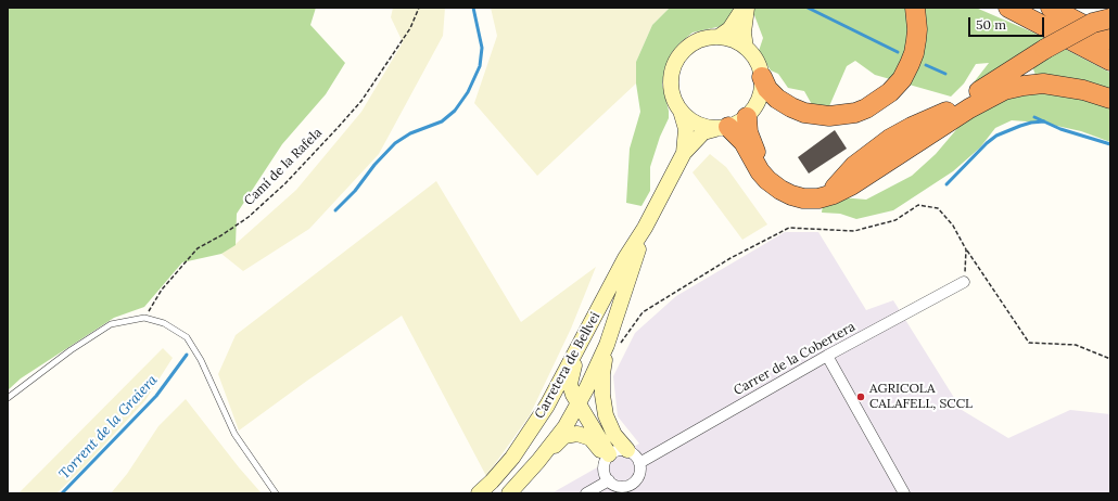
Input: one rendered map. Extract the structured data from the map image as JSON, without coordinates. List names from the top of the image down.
{
  "streets": {
    "main road": ["Carretera de Bellvei"],
    "street": ["Carrer de la Cobertera"],
    "path": ["Camí de la Rafela"]
  },
  "water": ["Torrent de la Graiera"],
  "places": ["AGRICOLA CALAFELL, SCCL"],
  "scale_bar": "50 m"
}
